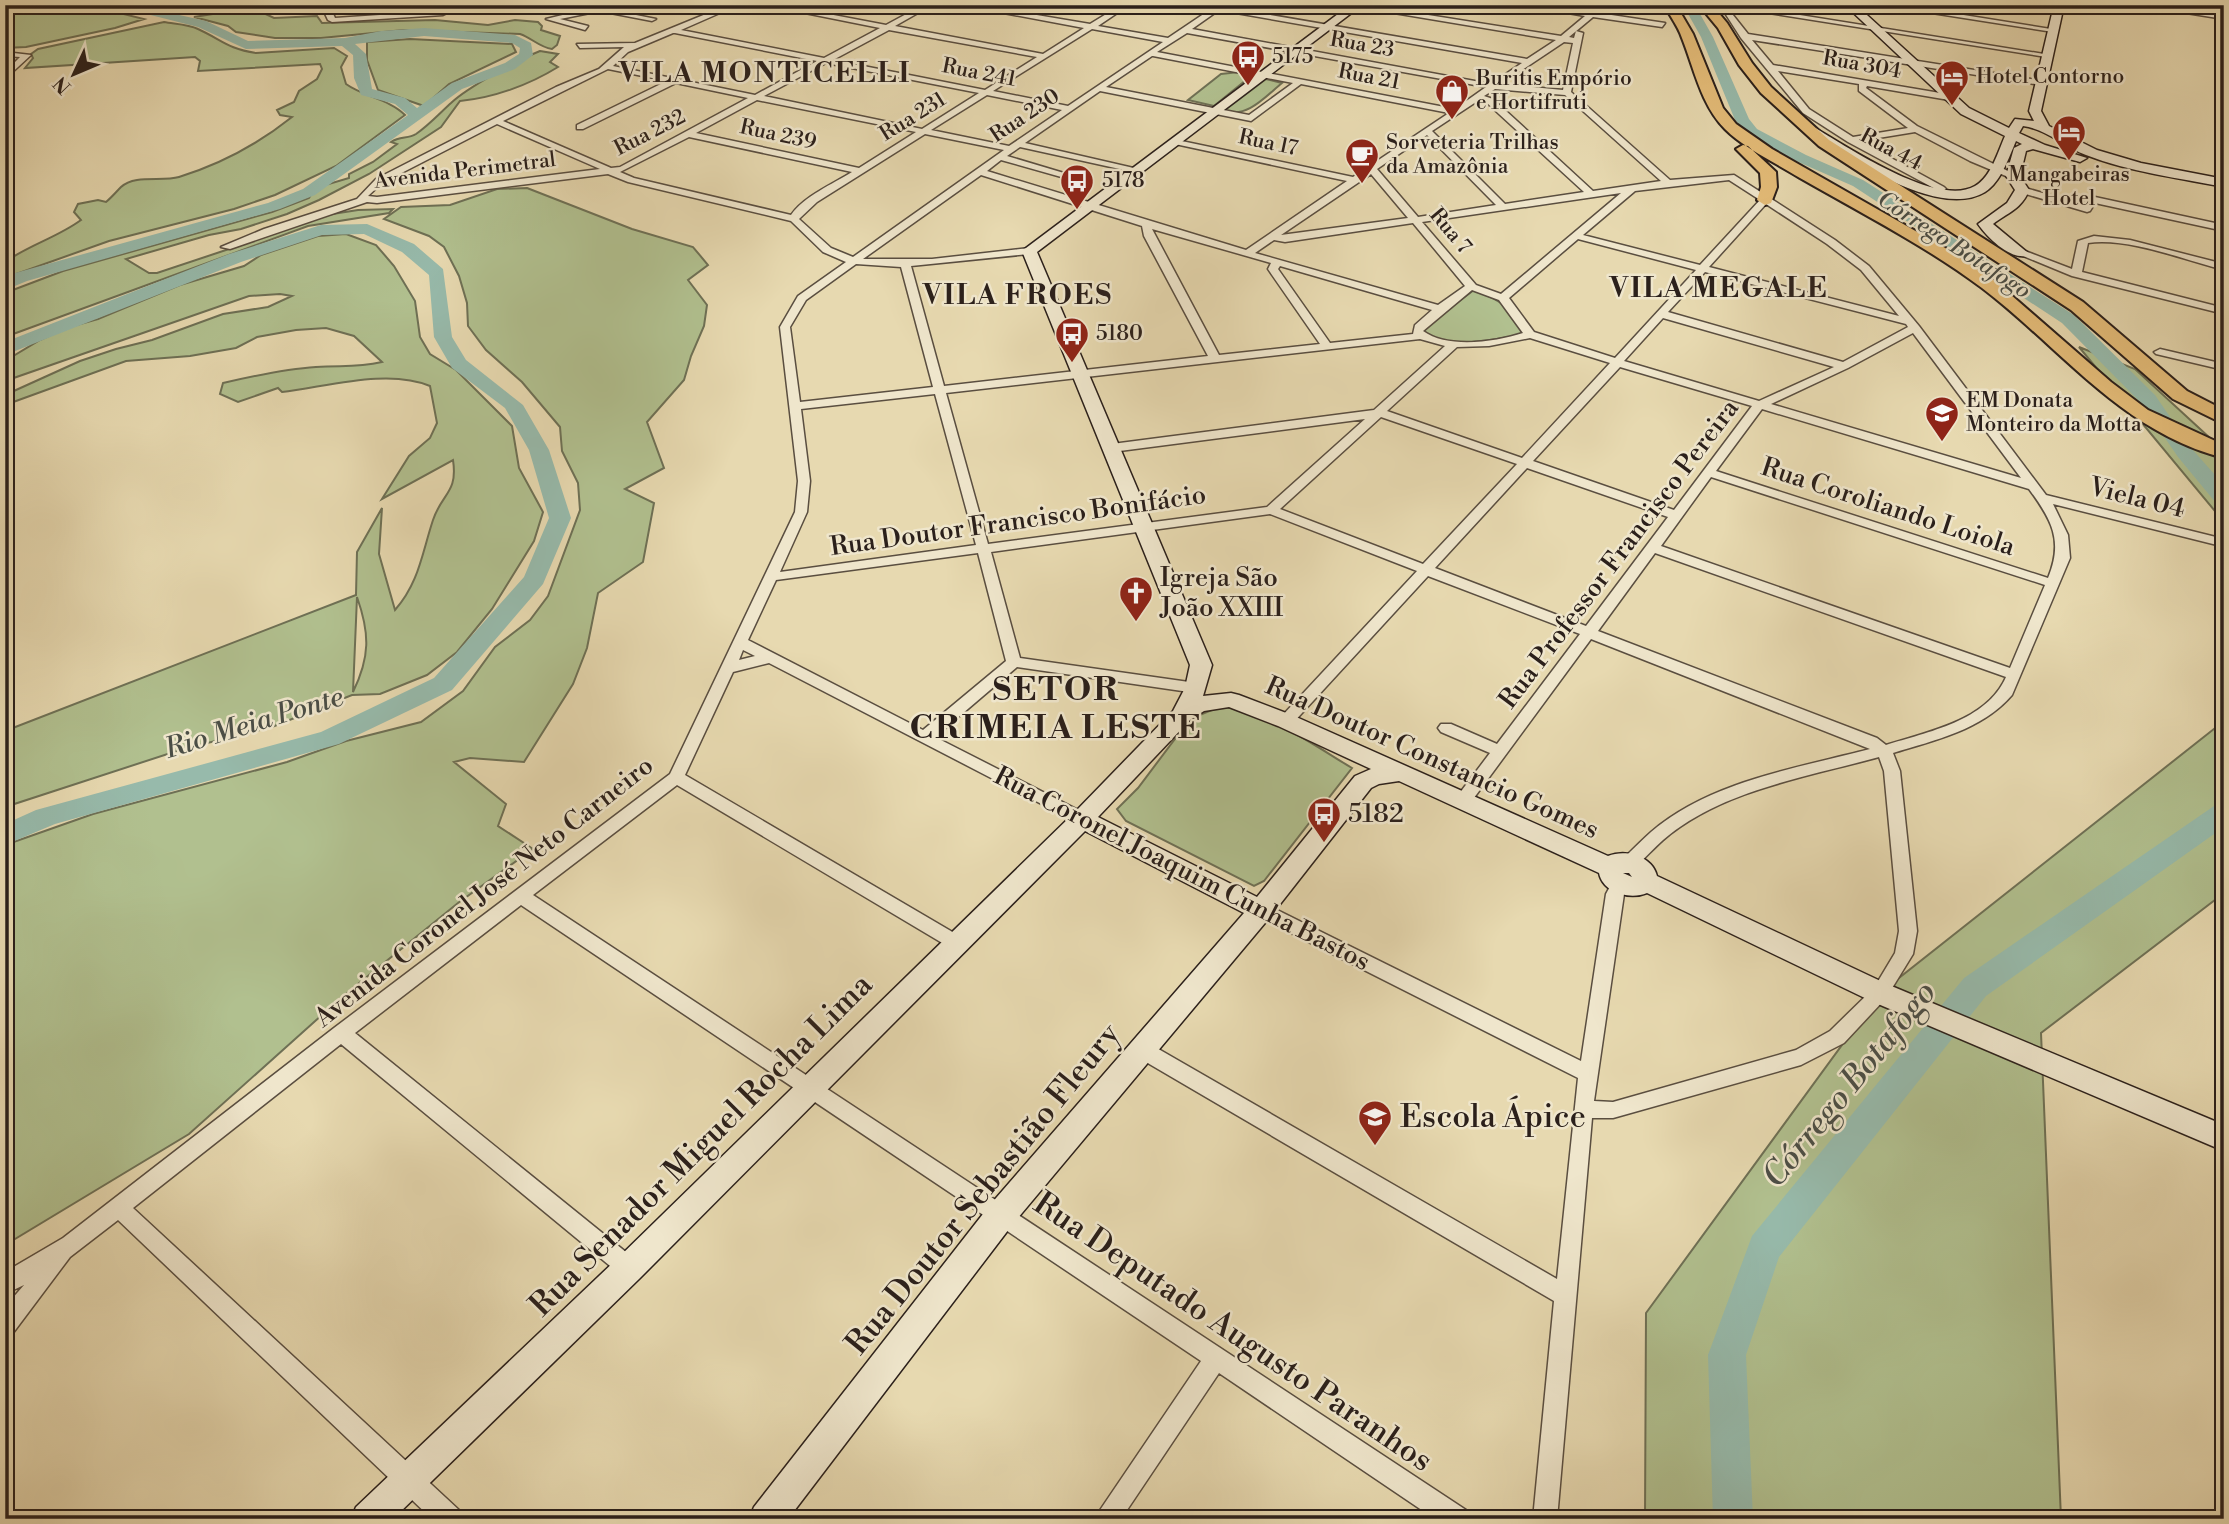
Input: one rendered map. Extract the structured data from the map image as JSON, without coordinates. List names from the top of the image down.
{
  "streets": {
    "main road": [
      "Rua 44",
      "Rua Doutor Constancio Gomes",
      "Rua Coronel Joaquim Cunha Bastos",
      "Rua Senador Miguel Rocha Lima",
      "Rua Doutor Sebastião Fleury"
    ],
    "street": [
      "Rua 23",
      "Rua 304",
      "Rua 241",
      "Rua 21",
      "Rua 230",
      "Rua 231",
      "Rua 232",
      "Rua 239",
      "Rua 17",
      "Avenida Perimetral",
      "Rua 7",
      "Viela 04",
      "Rua Coroliando Loiola",
      "Rua Doutor Francisco Bonifácio",
      "Rua Professor Francisco Pereira",
      "Avenida Coronel José Neto Carneiro",
      "Rua Deputado Augusto Paranhos"
    ]
  },
  "crossings": [
    ["Rua 23", "Rua 230"],
    ["Rua 241", "Rua 230"],
    ["Rua 241", "Rua 231"],
    ["Rua 241", "Rua 232"],
    ["Rua 241", "Avenida Perimetral"],
    ["Rua 21", "Rua 230"],
    ["Rua 230", "Avenida Perimetral"],
    ["Rua 230", "Avenida Coronel José Neto Carneiro"],
    ["Rua 231", "Rua 239"],
    ["Rua 231", "Avenida Perimetral"],
    ["Rua 232", "Rua 239"],
    ["Rua 232", "Avenida Perimetral"],
    ["Avenida Perimetral", "Avenida Coronel José Neto Carneiro"],
    ["Viela 04", "Rua Professor Francisco Pereira"],
    ["Rua Coroliando Loiola", "Rua Professor Francisco Pereira"],
    ["Rua Doutor Francisco Bonifácio", "Rua Doutor Constancio Gomes"],
    ["Rua Doutor Francisco Bonifácio", "Avenida Coronel José Neto Carneiro"],
    ["Rua Professor Francisco Pereira", "Rua Doutor Constancio Gomes"],
    ["Rua Doutor Constancio Gomes", "Rua Senador Miguel Rocha Lima"],
    ["Rua Coronel Joaquim Cunha Bastos", "Avenida Coronel José Neto Carneiro"],
    ["Rua Coronel Joaquim Cunha Bastos", "Rua Senador Miguel Rocha Lima"],
    ["Rua Coronel Joaquim Cunha Bastos", "Rua Doutor Sebastião Fleury"],
    ["Avenida Coronel José Neto Carneiro", "Rua Deputado Augusto Paranhos"],
    ["Rua Senador Miguel Rocha Lima", "Rua Deputado Augusto Paranhos"],
    ["Rua Doutor Sebastião Fleury", "Rua Deputado Augusto Paranhos"]
  ],
  "districts": [
    "VILA MONTICELLI",
    "VILA MEGALE",
    "VILA FROES",
    "SETOR CRIMEIA LESTE"
  ],
  "water": ["Córrego Botafogo", "Rio Meia Ponte"],
  "places": {
    "bus stop": [
      "5175",
      "5178",
      "5180",
      "5182"
    ],
    "hotel": ["Hotel Contorno", "Mangabeiras Hotel"],
    "shop": ["Buritis Empório e Hortifruti"],
    "cafe": ["Sorveteria Trilhas da Amazônia"],
    "school or university": ["EM Donata Monteiro da Motta", "Escola Ápice"],
    "church": ["Igreja São João XXIII"]
  },
  "north": "bottom left"
}
